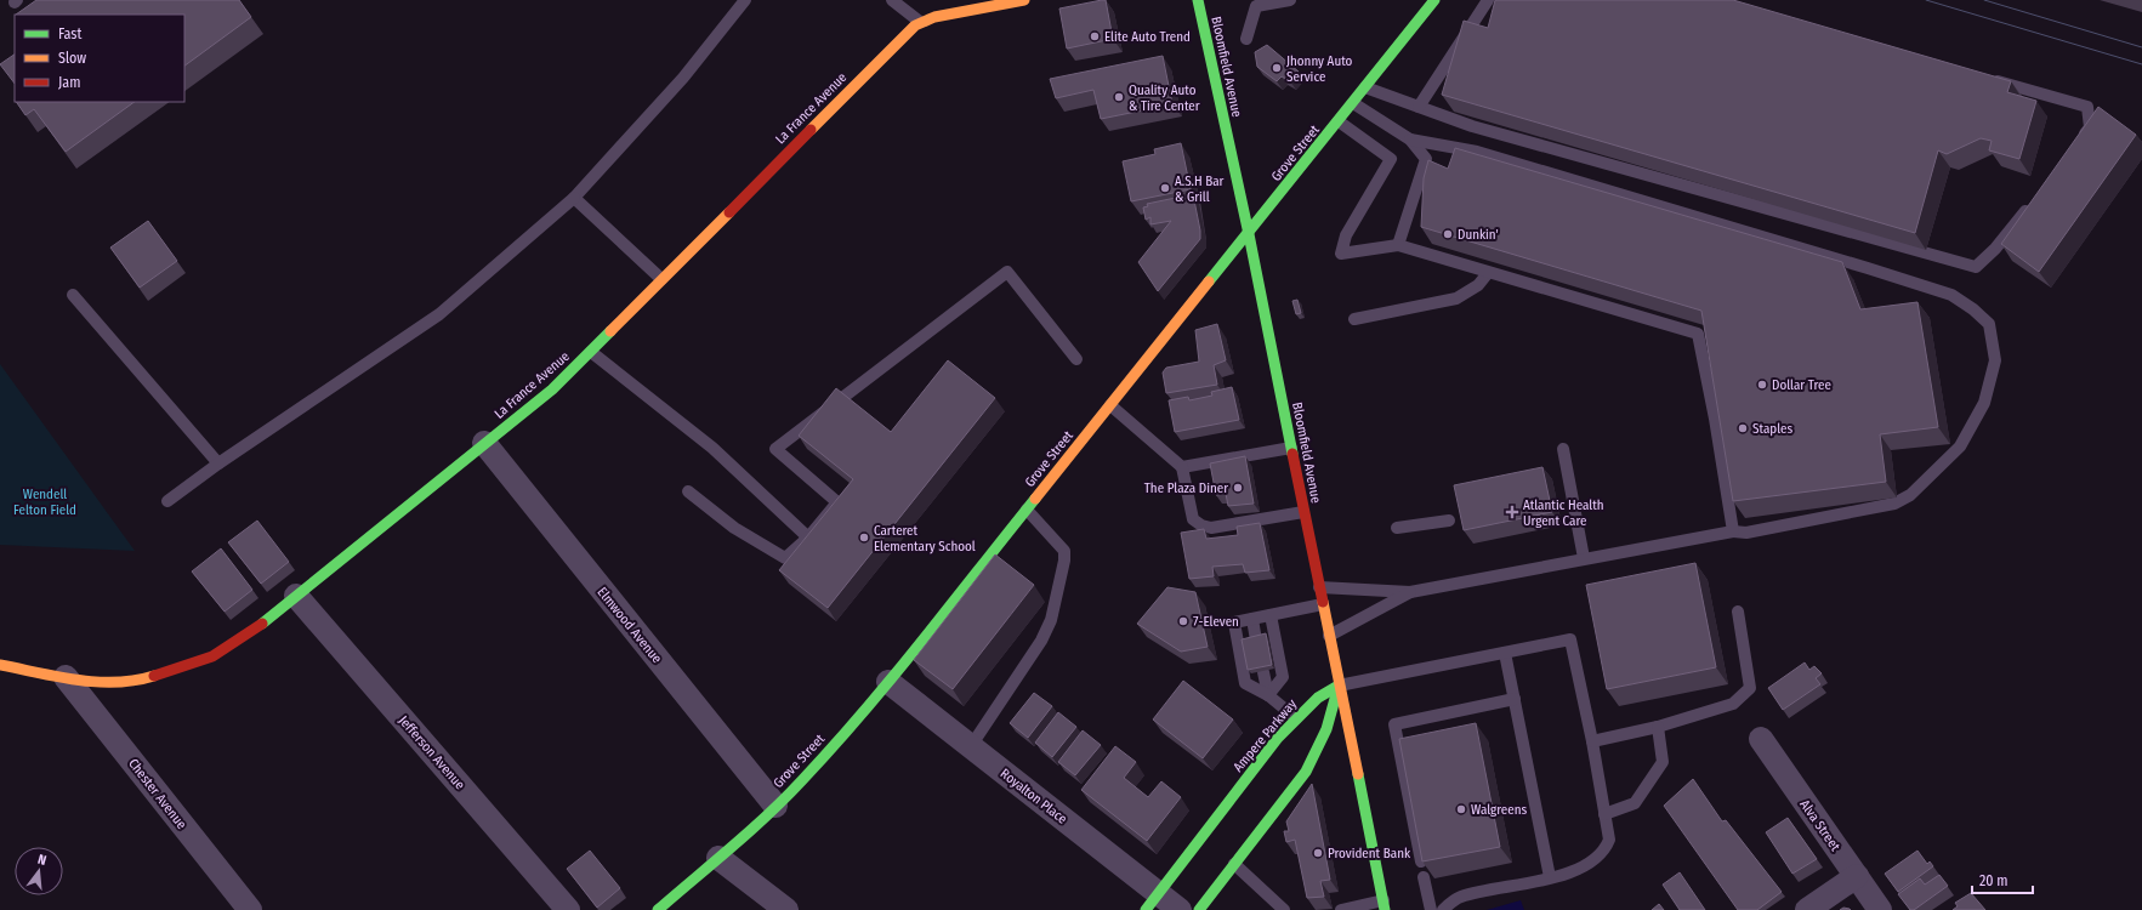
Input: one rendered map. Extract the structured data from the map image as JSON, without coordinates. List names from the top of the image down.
{
  "streets": {
    "main road": [
      "Bloomfield Avenue",
      "La France Avenue",
      "Grove Street",
      "Ampere Parkway"
    ],
    "street": [
      "Elmwood Avenue",
      "Jefferson Avenue",
      "Chester Avenue",
      "Royalton Place",
      "Alva Street"
    ]
  },
  "crossings": [
    ["Bloomfield Avenue", "Grove Street"],
    ["Bloomfield Avenue", "Ampere Parkway"],
    ["La France Avenue", "Elmwood Avenue"],
    ["La France Avenue", "Jefferson Avenue"],
    ["La France Avenue", "Chester Avenue"],
    ["Grove Street", "Elmwood Avenue"],
    ["Grove Street", "Royalton Place"],
    ["Ampere Parkway", "Royalton Place"]
  ],
  "parks": ["Wendell Felton Field"],
  "places": {
    "other": [
      "Elite Auto Trend",
      "Jhonny Auto Service",
      "Quality Auto & Tire Center",
      "A.S.H Bar & Grill",
      "Dunkin'",
      "Dollar Tree",
      "Staples",
      "The Plaza Diner",
      "Carteret Elementary School",
      "7-Eleven",
      "Walgreens",
      "Provident Bank"
    ],
    "health": ["Atlantic Health Urgent Care"]
  },
  "legend": ["Fast", "Slow", "Jam"],
  "scale_bar": "20 m",
  "north": "top"
}
